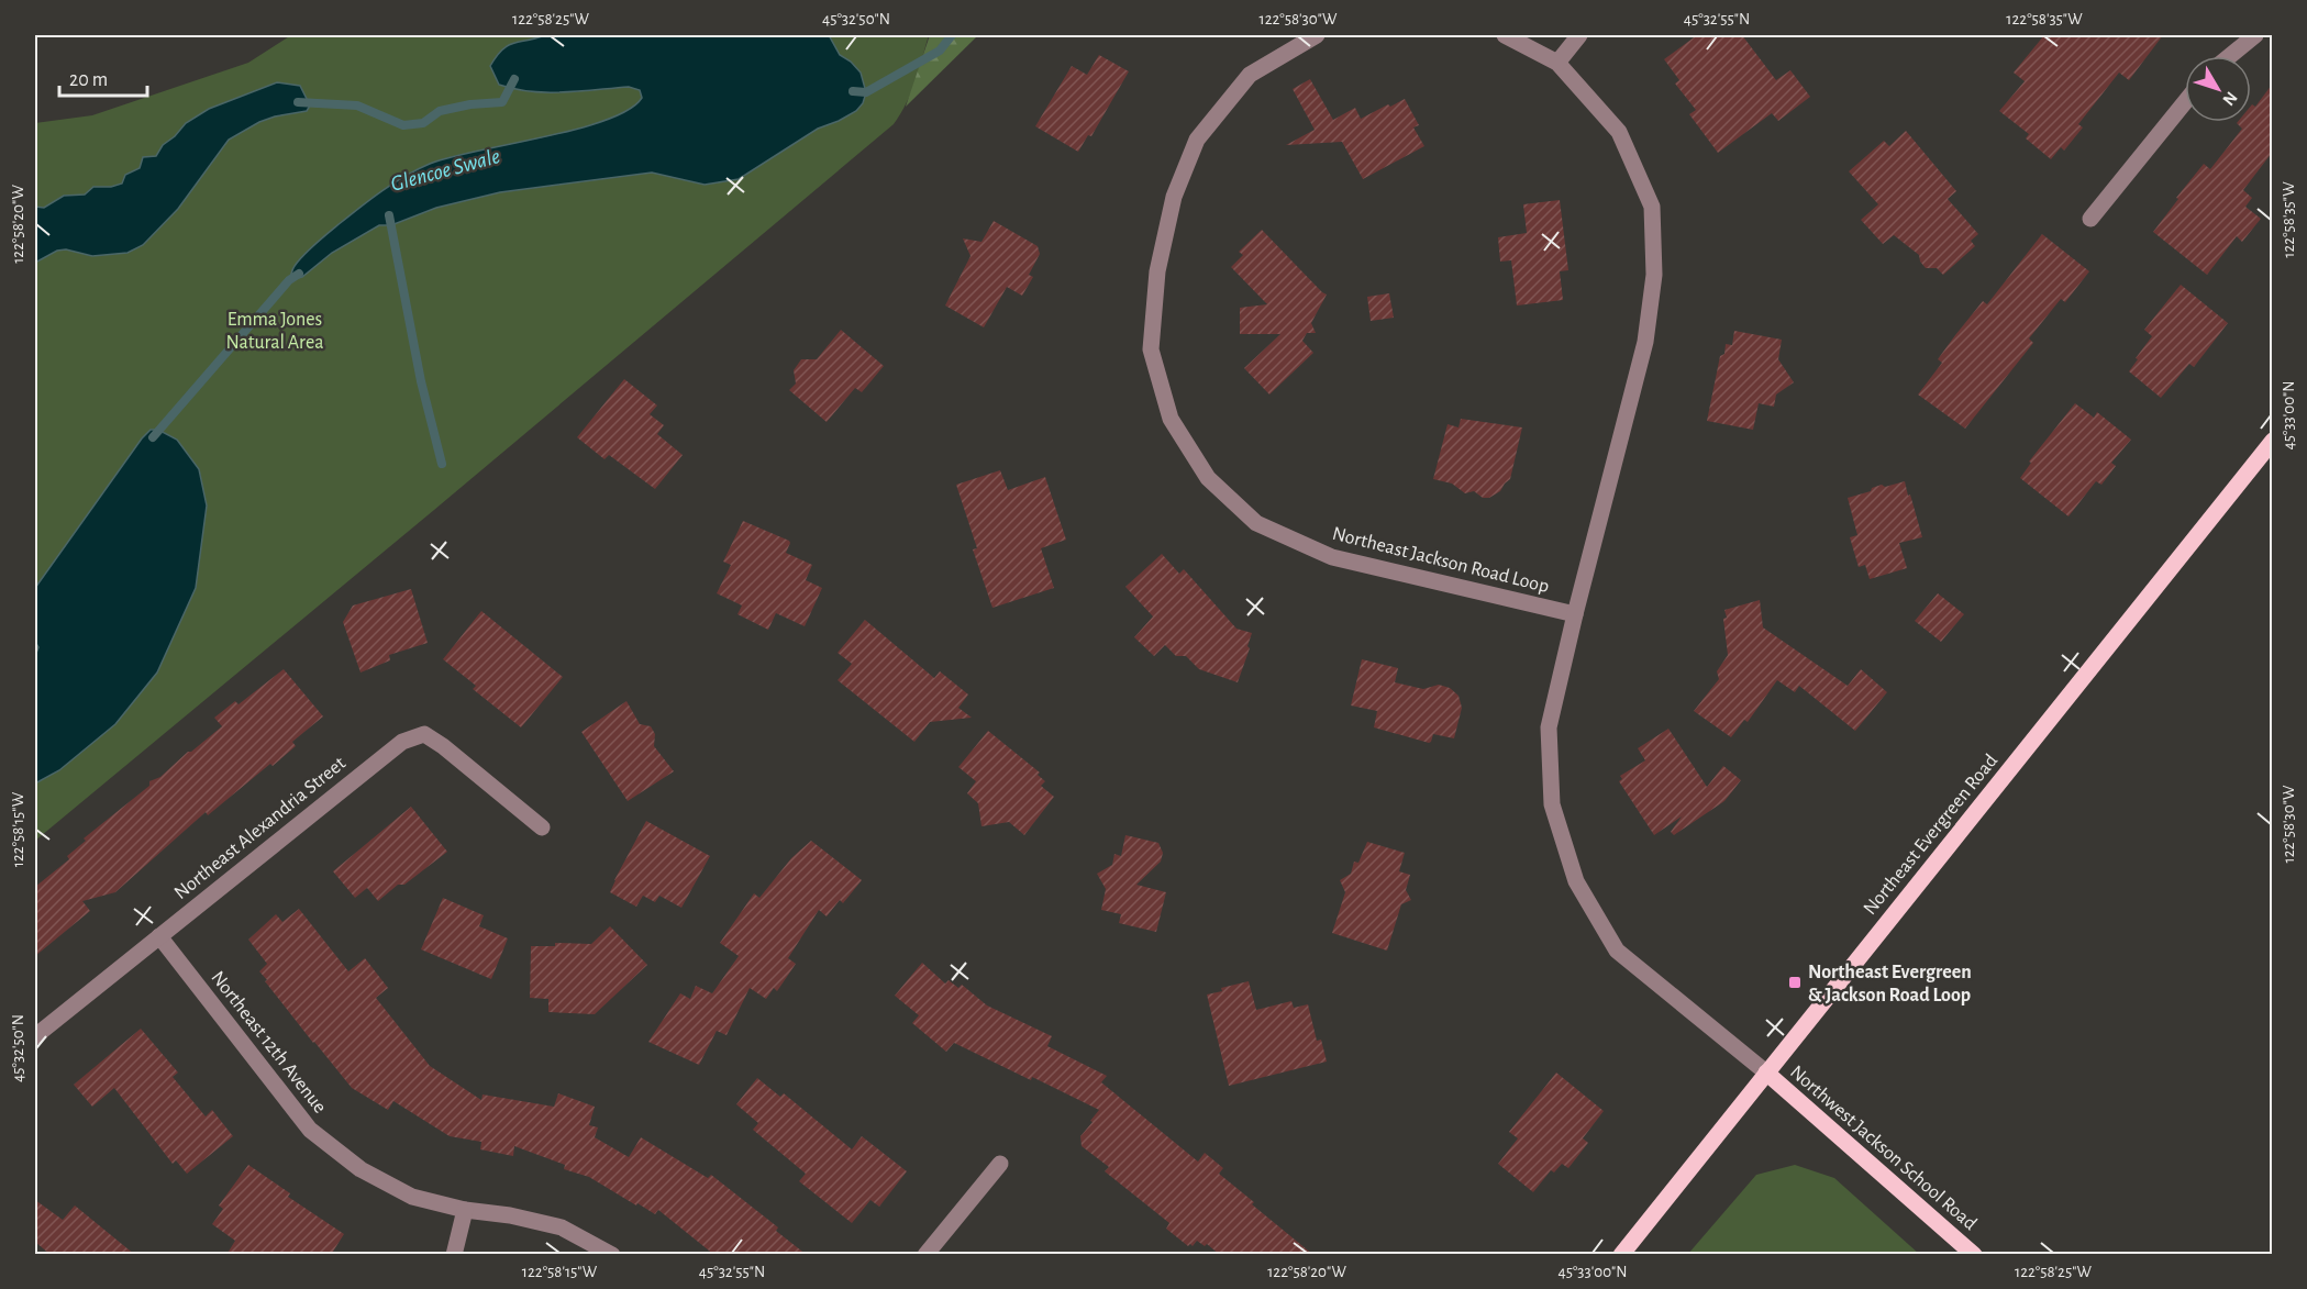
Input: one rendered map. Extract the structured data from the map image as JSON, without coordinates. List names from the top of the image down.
{
  "streets": {
    "main road": ["Northeast Evergreen Road", "Northwest Jackson School Road"],
    "street": ["Northeast Jackson Road Loop", "Northeast Alexandria Street", "Northeast 12th Avenue"]
  },
  "crossings": [
    ["Northeast Alexandria Street", "Northeast 12th Avenue"],
    ["Northeast Evergreen Road", "Northwest Jackson School Road"]
  ],
  "water": ["Glencoe Swale"],
  "parks": ["Emma Jones Natural Area"],
  "places": {
    "transit": ["Northeast Evergreen & Jackson Road Loop"]
  },
  "scale_bar": "20 m",
  "north": "bottom right",
  "coordinates": [
    "122°58'25\"W",
    "45°32'50\"N",
    "122°58'30\"W",
    "45°32'55\"N",
    "122°58'35\"W",
    "122°58'20\"W",
    "45°33'00\"N",
    "122°58'15\"W"
  ]
}
